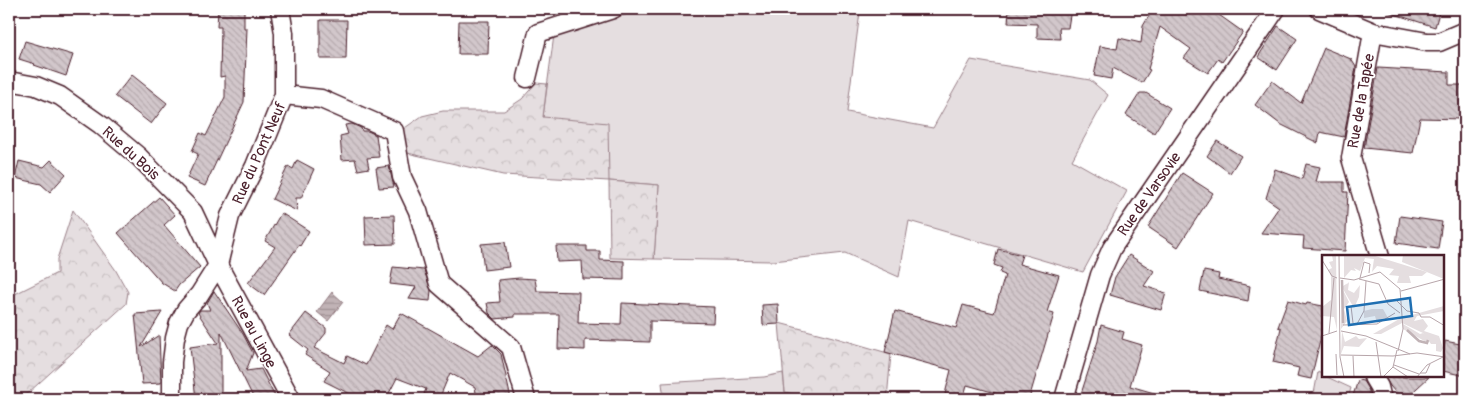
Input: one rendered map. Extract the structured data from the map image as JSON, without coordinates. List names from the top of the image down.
{
  "streets": {
    "street": [
      "Rue de la Tapée",
      "Rue du Bois",
      "Rue du Pont Neuf",
      "Rue de Varsovie",
      "Rue au Linge"
    ]
  },
  "crossings": [
    ["Rue du Bois", "Rue du Pont Neuf"],
    ["Rue du Bois", "Rue au Linge"],
    ["Rue du Pont Neuf", "Rue au Linge"]
  ]
}
